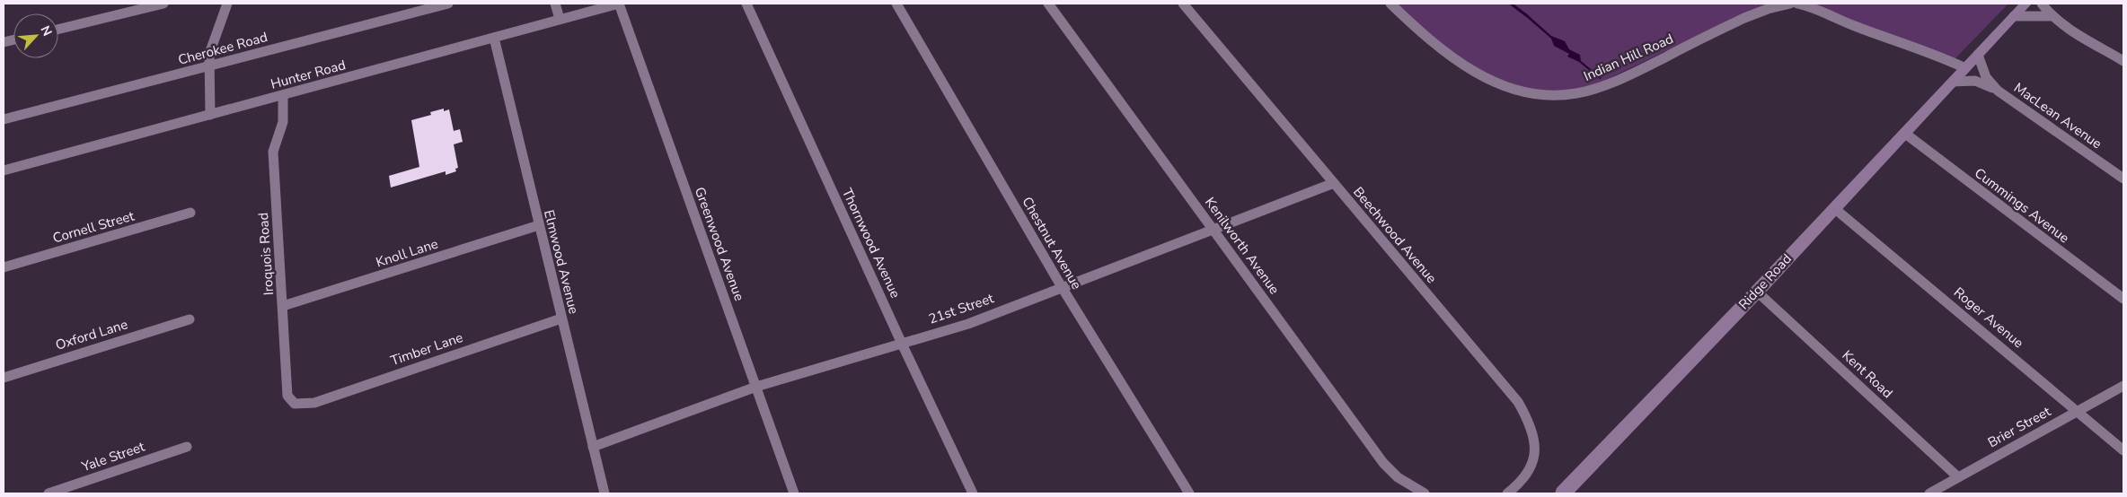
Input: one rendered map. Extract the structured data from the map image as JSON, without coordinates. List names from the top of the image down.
{
  "streets": {
    "street": [
      "Cherokee Road",
      "Indian Hill Road",
      "Hunter Road",
      "MacLean Avenue",
      "Cummings Avenue",
      "Cornell Street",
      "Beechwood Avenue",
      "Thornwood Avenue",
      "Chestnut Avenue",
      "Greenwood Avenue",
      "Kenilworth Avenue",
      "Knoll Lane",
      "Iroquois Road",
      "Elmwood Avenue",
      "Ridge Road",
      "21st Street",
      "Roger Avenue",
      "Oxford Lane",
      "Timber Lane",
      "Kent Road",
      "Brier Street",
      "Yale Street"
    ]
  },
  "crossings": [
    ["Hunter Road", "Greenwood Avenue"],
    ["Hunter Road", "Iroquois Road"],
    ["Hunter Road", "Elmwood Avenue"],
    ["MacLean Avenue", "Ridge Road"],
    ["Cummings Avenue", "Ridge Road"],
    ["Beechwood Avenue", "21st Street"],
    ["Thornwood Avenue", "21st Street"],
    ["Chestnut Avenue", "21st Street"],
    ["Greenwood Avenue", "21st Street"],
    ["Kenilworth Avenue", "21st Street"],
    ["Knoll Lane", "Iroquois Road"],
    ["Knoll Lane", "Elmwood Avenue"],
    ["Iroquois Road", "Timber Lane"],
    ["Elmwood Avenue", "21st Street"],
    ["Elmwood Avenue", "Timber Lane"],
    ["Ridge Road", "Roger Avenue"],
    ["Ridge Road", "Kent Road"],
    ["Roger Avenue", "Brier Street"],
    ["Kent Road", "Brier Street"]
  ],
  "north": "top right"
}
